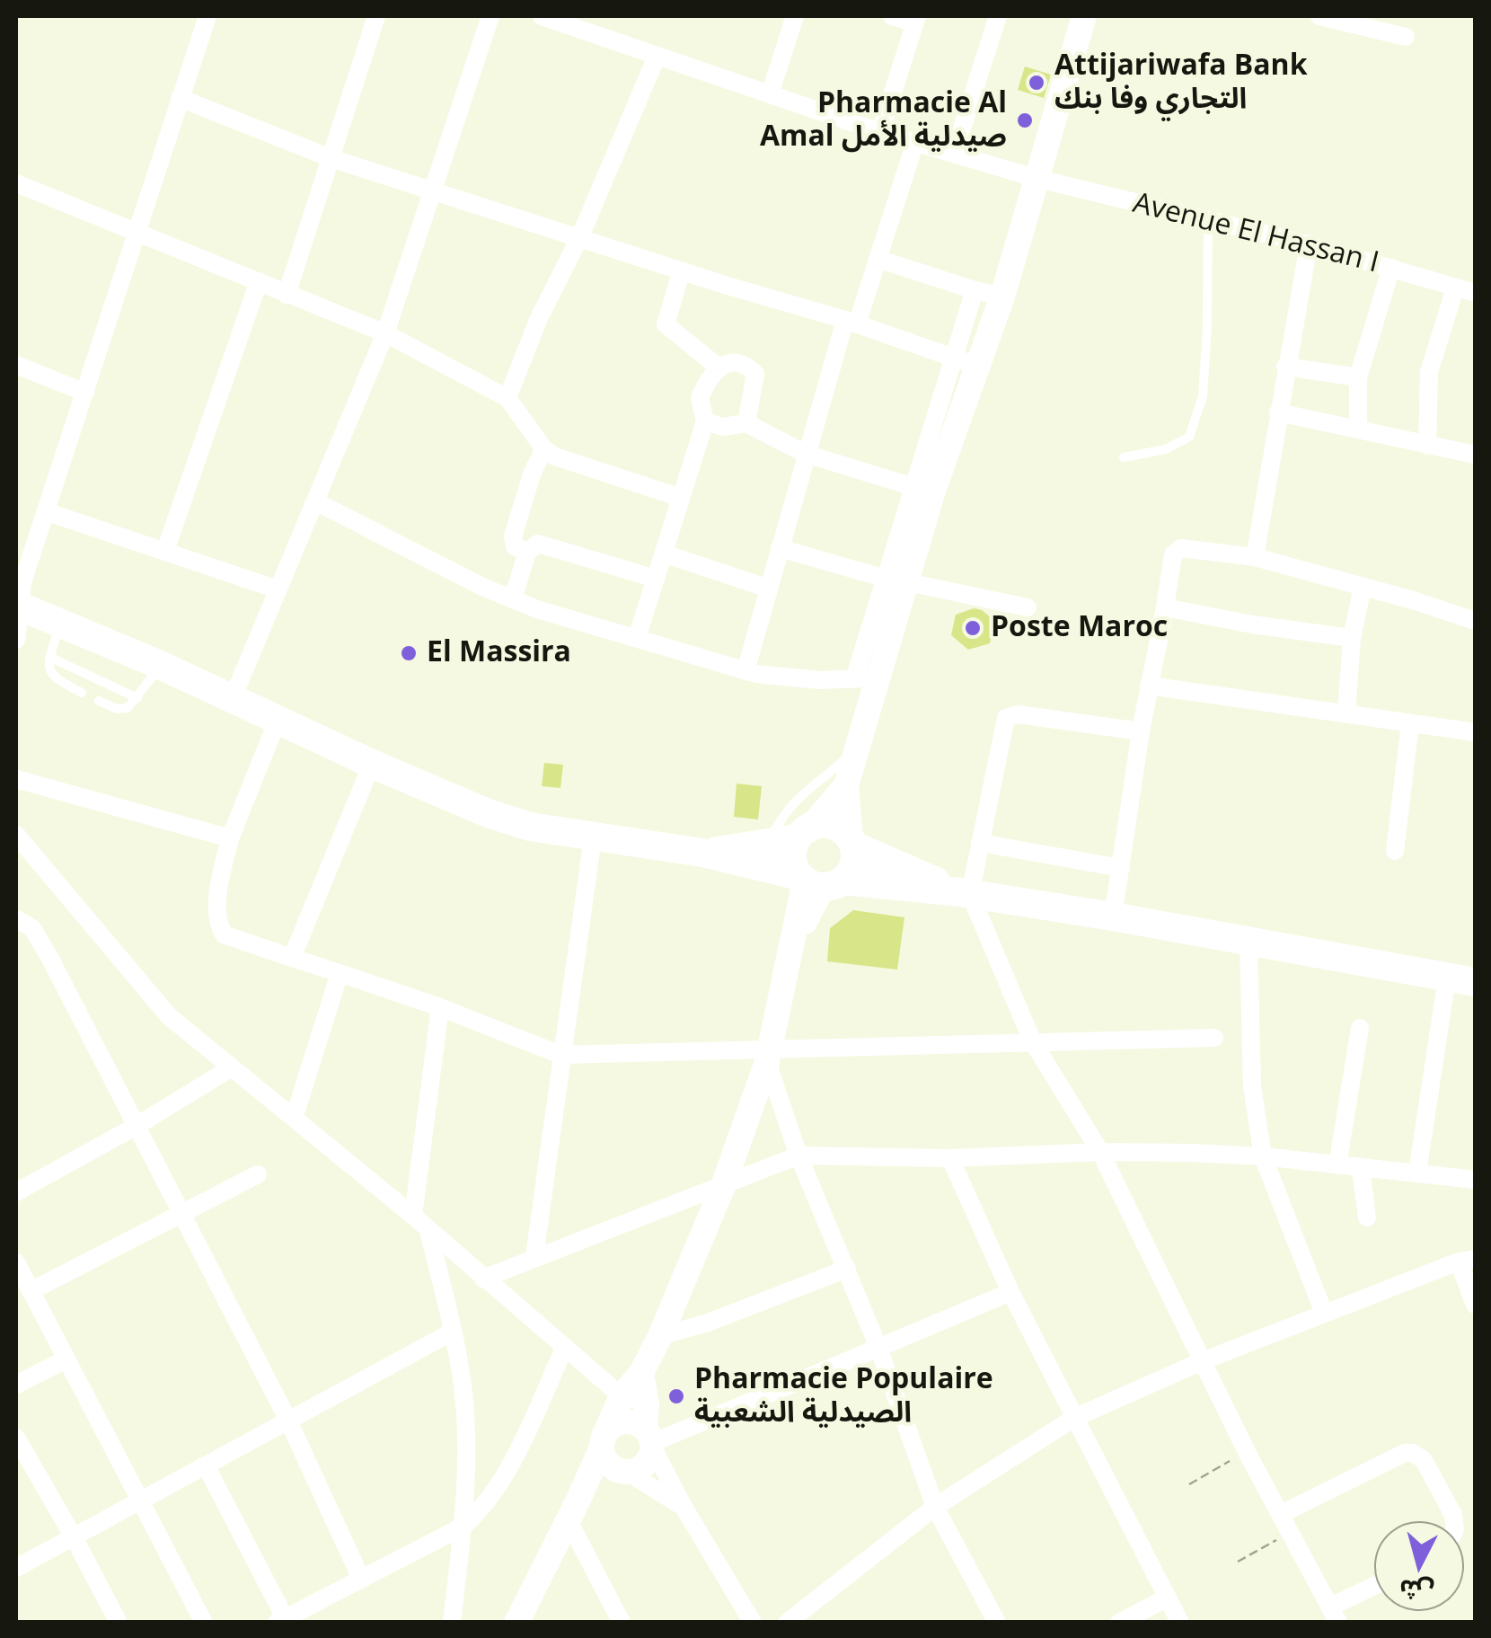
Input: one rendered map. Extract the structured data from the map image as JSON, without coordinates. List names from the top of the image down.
{
  "streets": {
    "street": ["Avenue El Hassan I"]
  },
  "places": [
    "Attijariwafa Bank التجاري وفا بنك",
    "Pharmacie Al Amal صيدلية الأمل",
    "Poste Maroc",
    "El Massira",
    "Pharmacie Populaire الصيدلية الشعبية"
  ],
  "north": "bottom"
}
